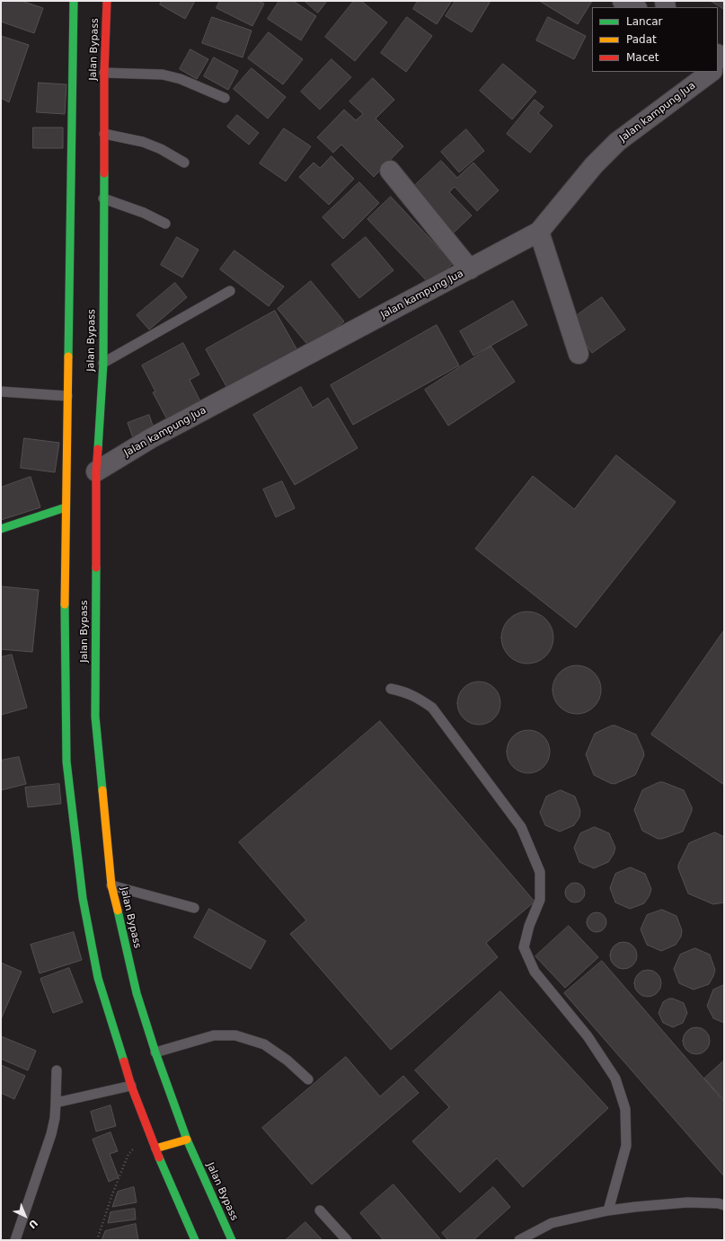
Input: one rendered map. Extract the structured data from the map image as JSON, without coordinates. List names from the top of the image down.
{
  "streets": {
    "main road": ["Jalan Bypass"],
    "street": ["Jalan kampung Jua"]
  },
  "crossings": [
    ["Jalan Bypass", "Jalan kampung Jua"]
  ],
  "legend": ["Lancar", "Padat", "Macet"],
  "north": "bottom right"
}
